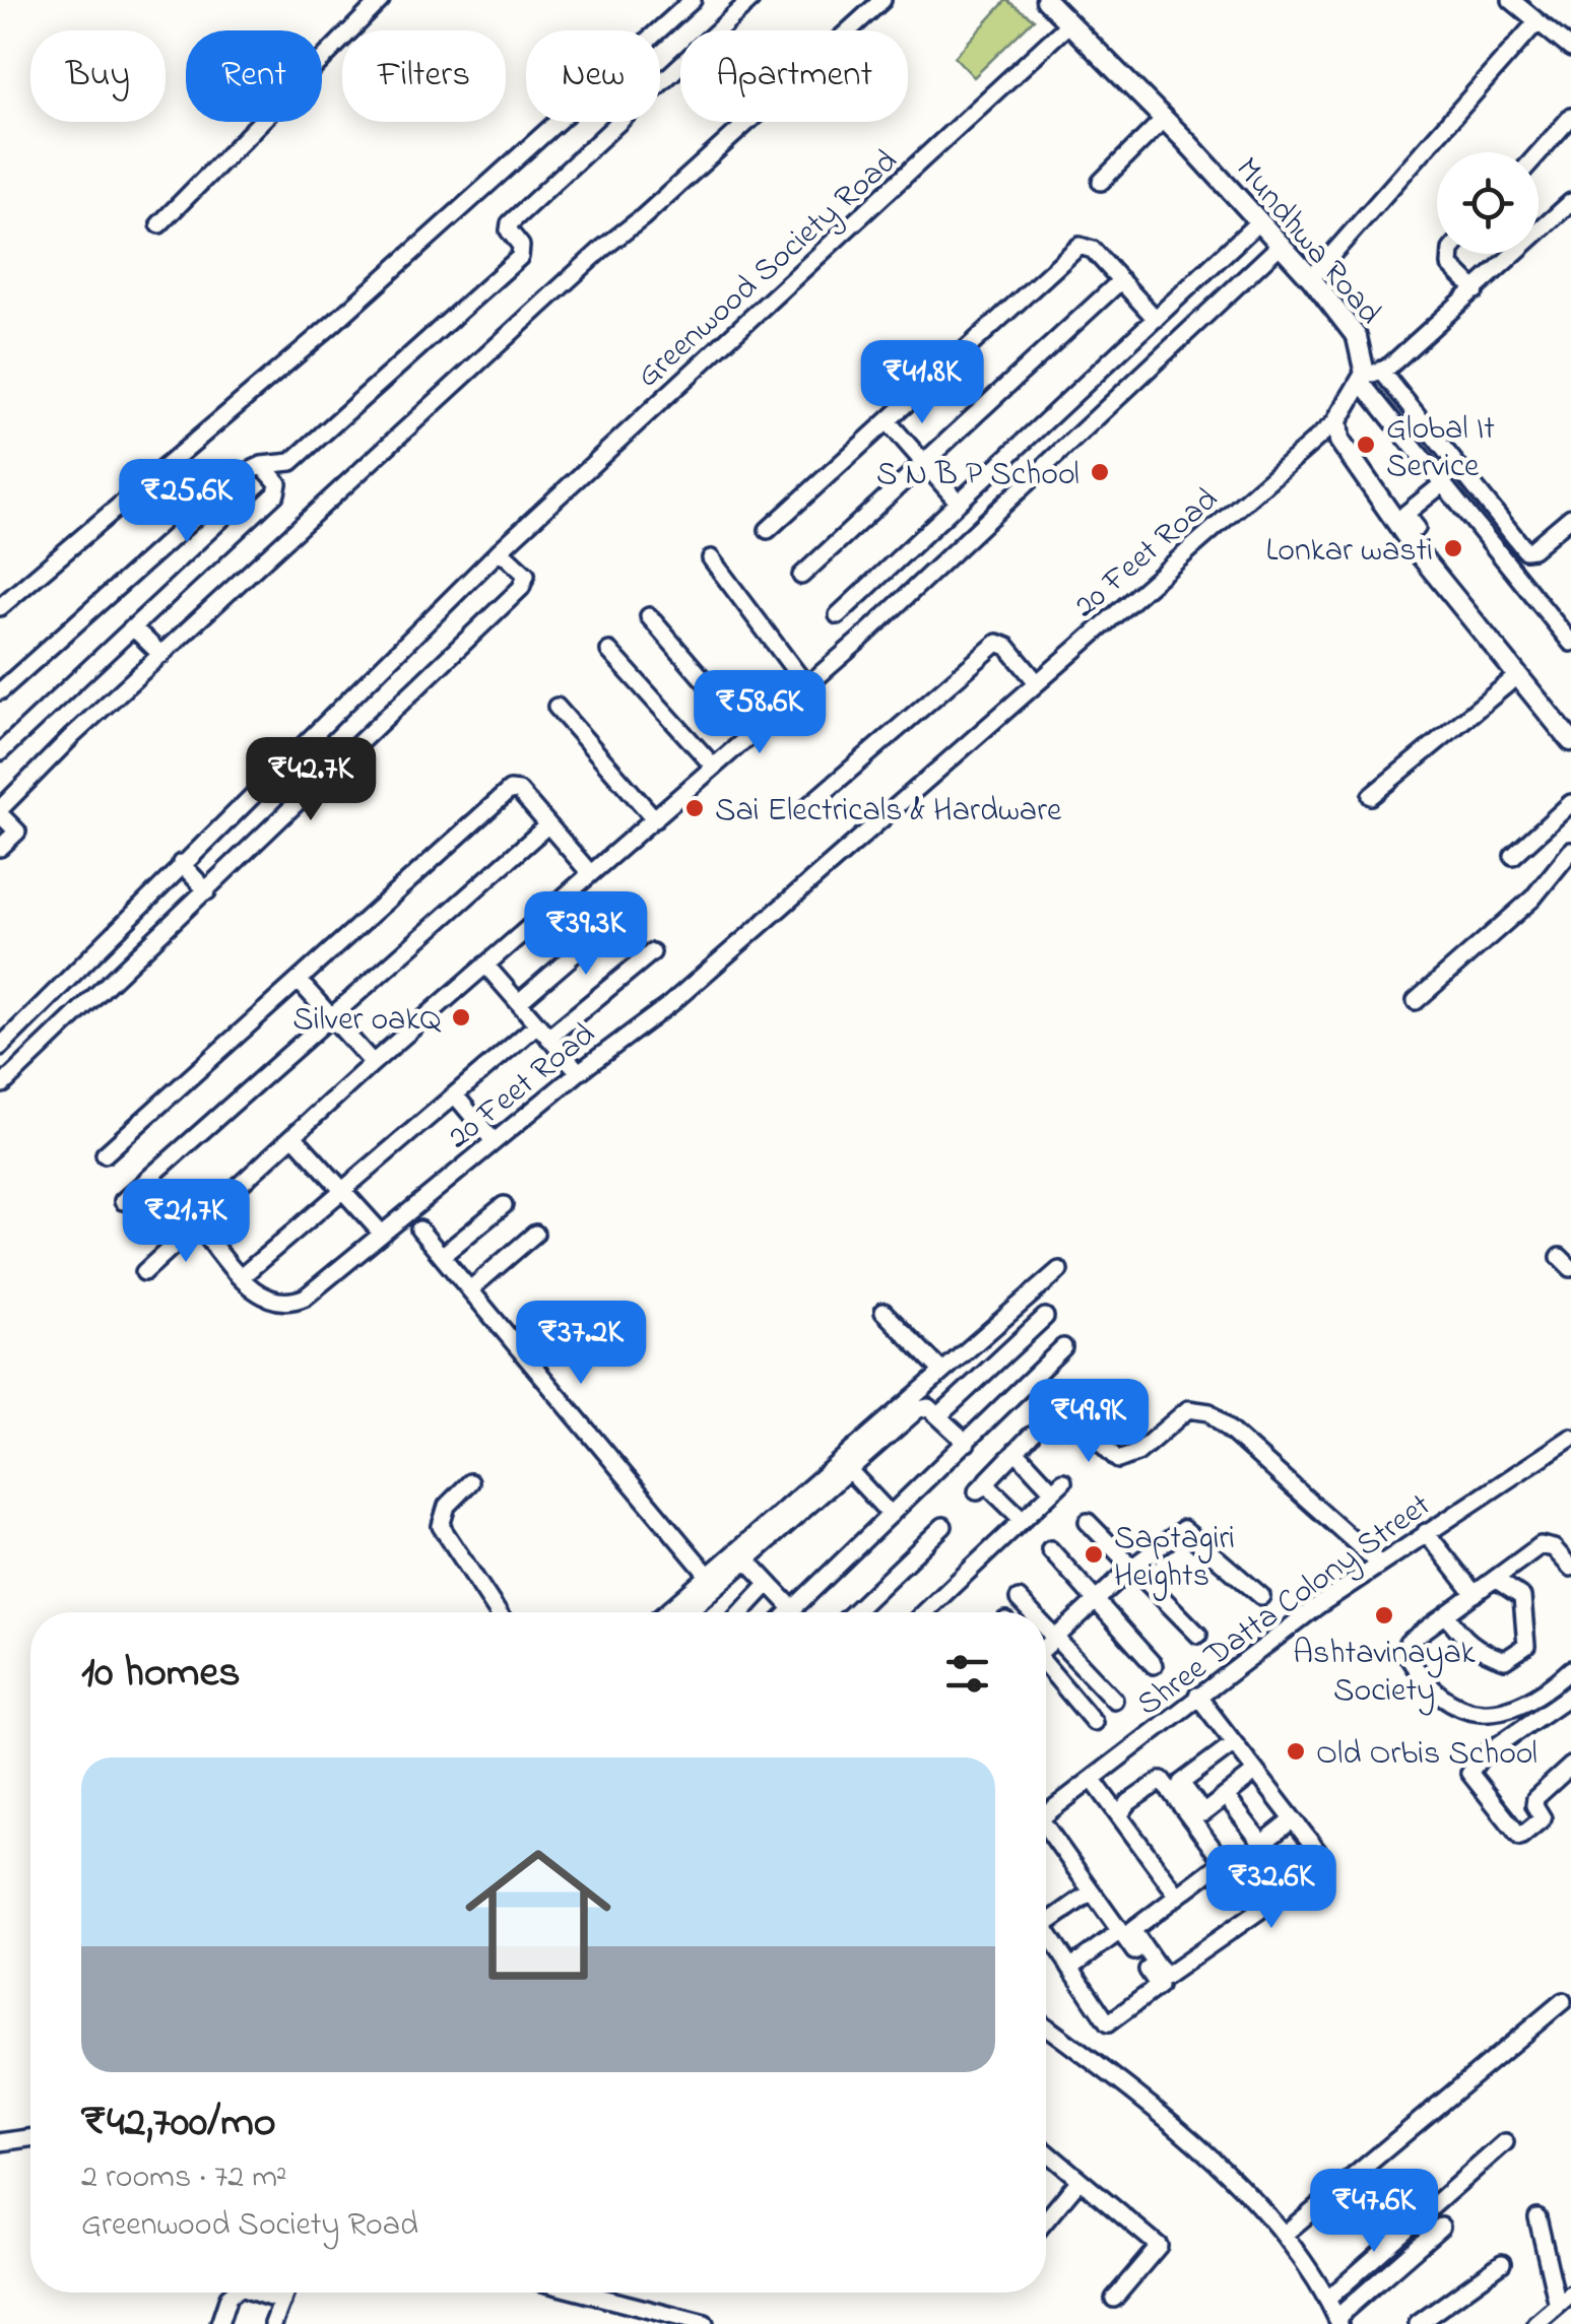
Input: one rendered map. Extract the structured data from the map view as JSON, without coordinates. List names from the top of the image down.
{
  "streets": {
    "main road": ["Mundhwa Road"],
    "street": ["Greenwood Society Road", "20 Feet Road", "Shree Datta Colony Street"]
  },
  "crossings": [
    ["Mundhwa Road", "Greenwood Society Road"]
  ],
  "places": [
    "Global It Service",
    "S N B P School",
    "Lonkar wasti",
    "Sai Electricals & Hardware",
    "Silver oakQ",
    "Saptagiri Heights",
    "Ashtavinayak Society",
    "Old Orbis School"
  ],
  "page": {
    "chip": [
      "Buy",
      "Rent",
      "Filters",
      "New",
      "Apartment"
    ],
    "price": [
      "₹41.8K",
      "₹25.6K",
      "₹58.6K",
      "₹42.7K",
      "₹39.3K",
      "₹21.7K",
      "₹37.2K",
      "₹49.9K",
      "₹32.6K",
      "₹47.6K"
    ],
    "heading": "10 homes",
    "list": [
      {
        "name": "₹42,700/mo",
        "note": "2 rooms · 72 m² · Greenwood Society Road"
      }
    ]
  }
}
